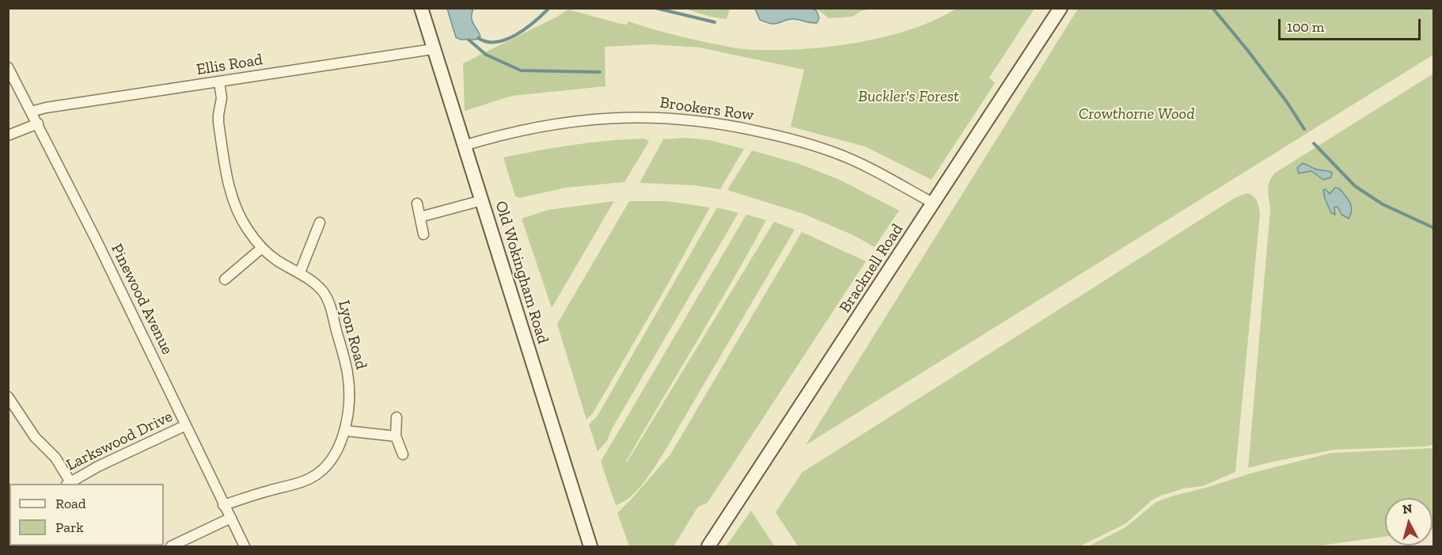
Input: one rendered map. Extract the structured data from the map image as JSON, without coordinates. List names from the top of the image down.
{
  "streets": {
    "main road": ["Bracknell Road", "Old Wokingham Road"],
    "street": [
      "Ellis Road",
      "Brookers Row",
      "Pinewood Avenue",
      "Lyon Road",
      "Larkswood Drive"
    ]
  },
  "crossings": [
    ["Ellis Road", "Old Wokingham Road"],
    ["Ellis Road", "Pinewood Avenue"],
    ["Ellis Road", "Lyon Road"],
    ["Brookers Row", "Bracknell Road"],
    ["Brookers Row", "Old Wokingham Road"],
    ["Pinewood Avenue", "Lyon Road"],
    ["Pinewood Avenue", "Larkswood Drive"]
  ],
  "parks": ["Buckler's Forest", "Crowthorne Wood"],
  "legend": ["Road", "Park"],
  "scale_bar": "100 m",
  "north": "top"
}
